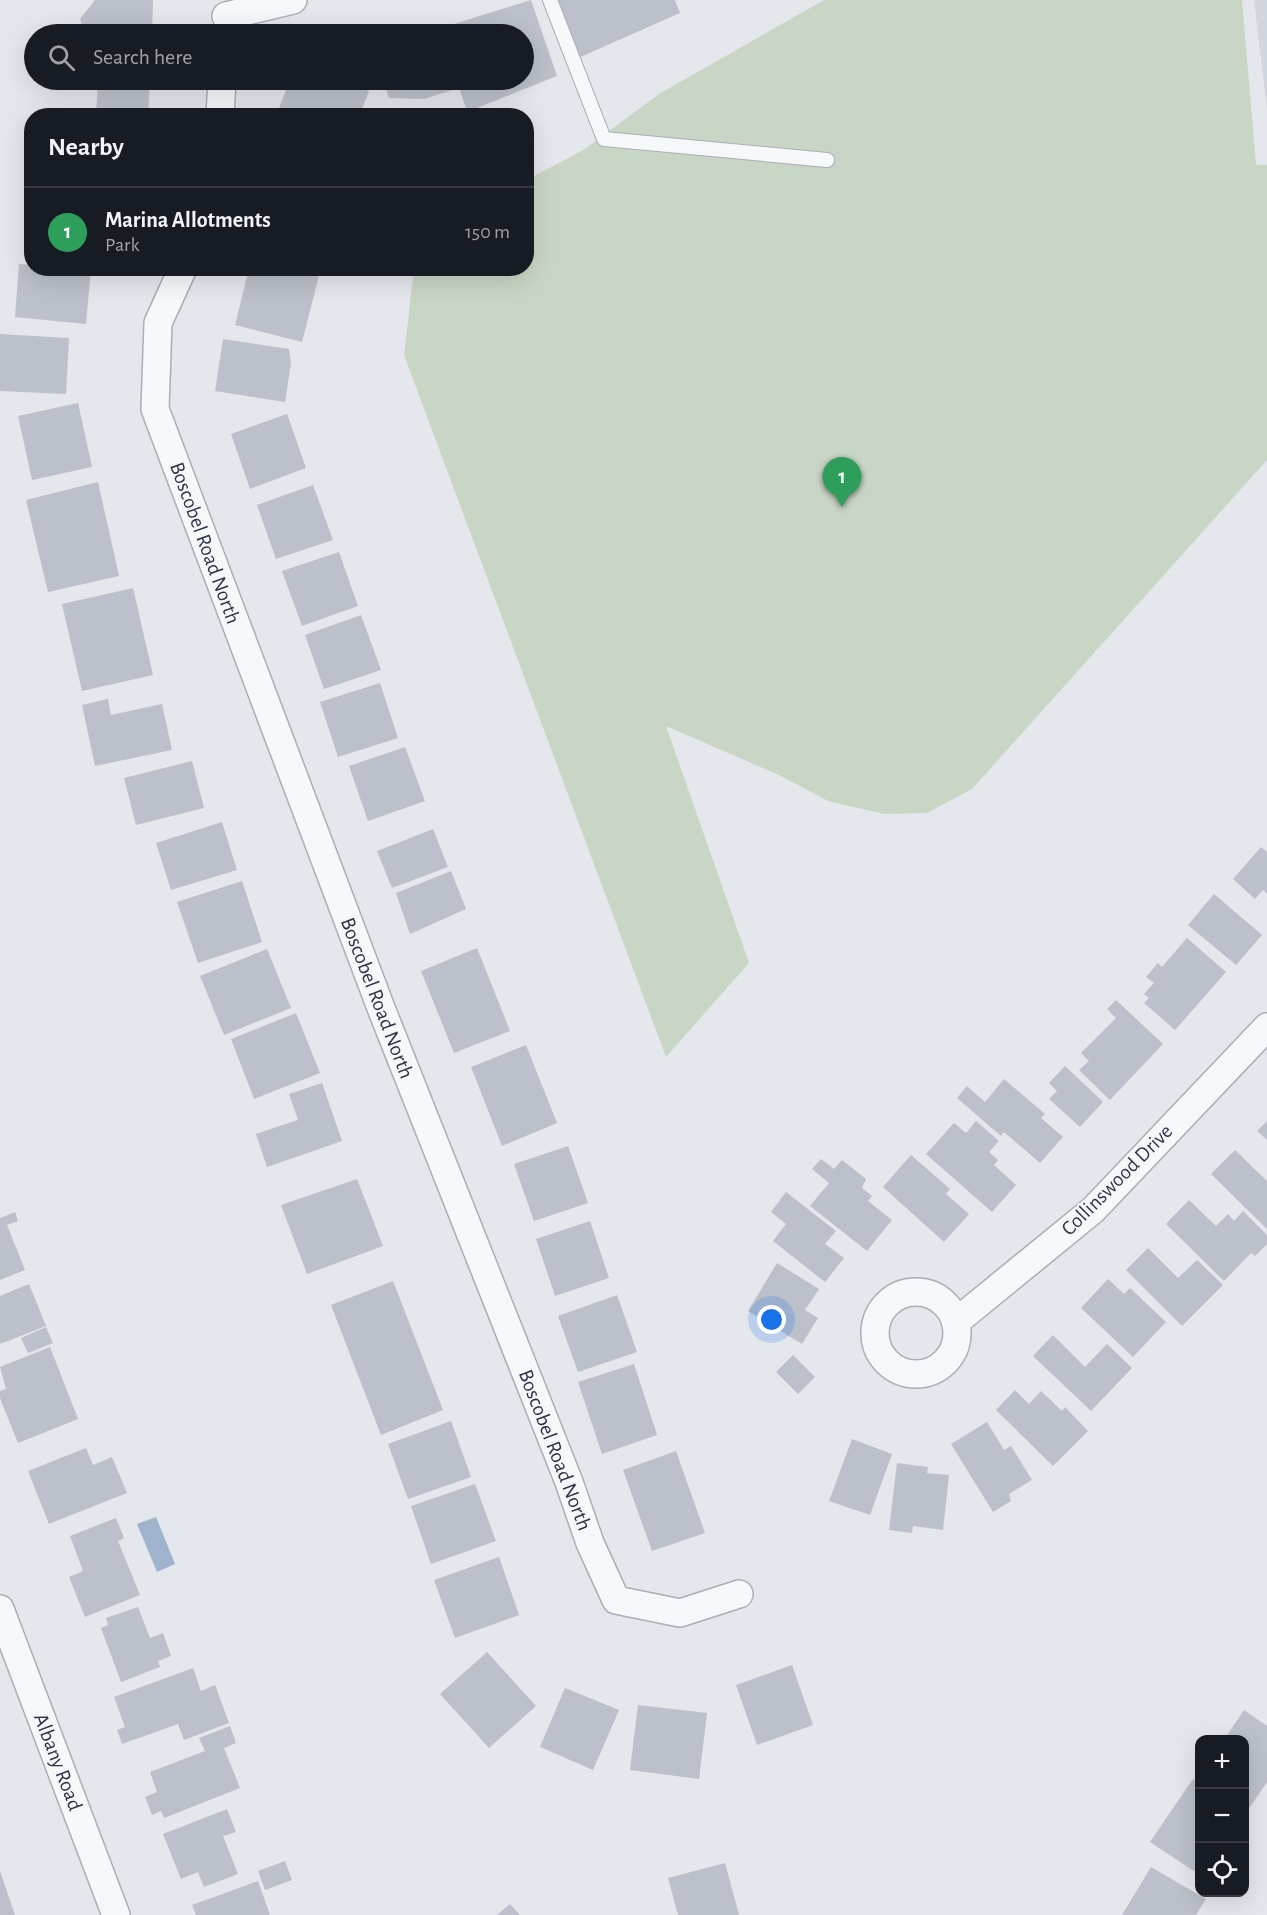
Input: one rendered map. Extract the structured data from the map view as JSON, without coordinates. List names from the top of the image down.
{
  "streets": {
    "street": ["Boscobel Road North", "Collinswood Drive", "Albany Road"]
  },
  "page": {
    "search": "Search here",
    "heading": "Nearby",
    "list": [
      {
        "mark": "1",
        "name": "Marina Allotments",
        "note": "Park",
        "value": "150 m"
      }
    ],
    "pins": "1",
    "map_buttons": ["+", "−"]
  }
}
